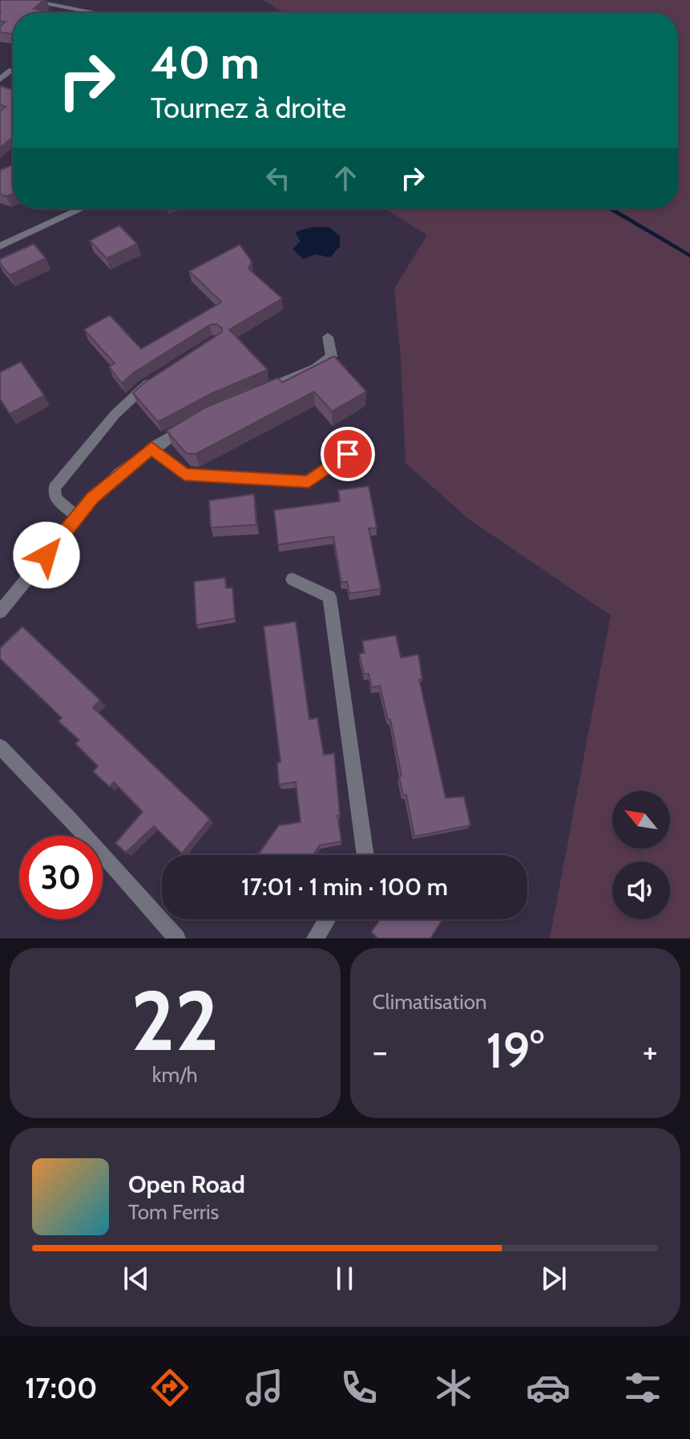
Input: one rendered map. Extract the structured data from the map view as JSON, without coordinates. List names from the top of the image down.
{
  "north": "top left",
  "page": {
    "turn": ["40 m", "Tournez à droite"],
    "limit": "30",
    "trip": "17:01 · 1 min · 100 m",
    "tile": [
      ["22", "km/h"],
      "Climatisation"
    ],
    "heat": ["−", "19°", "+"],
    "song": ["Open Road", "Tom Ferris"],
    "tabs": "17:00"
  }
}
